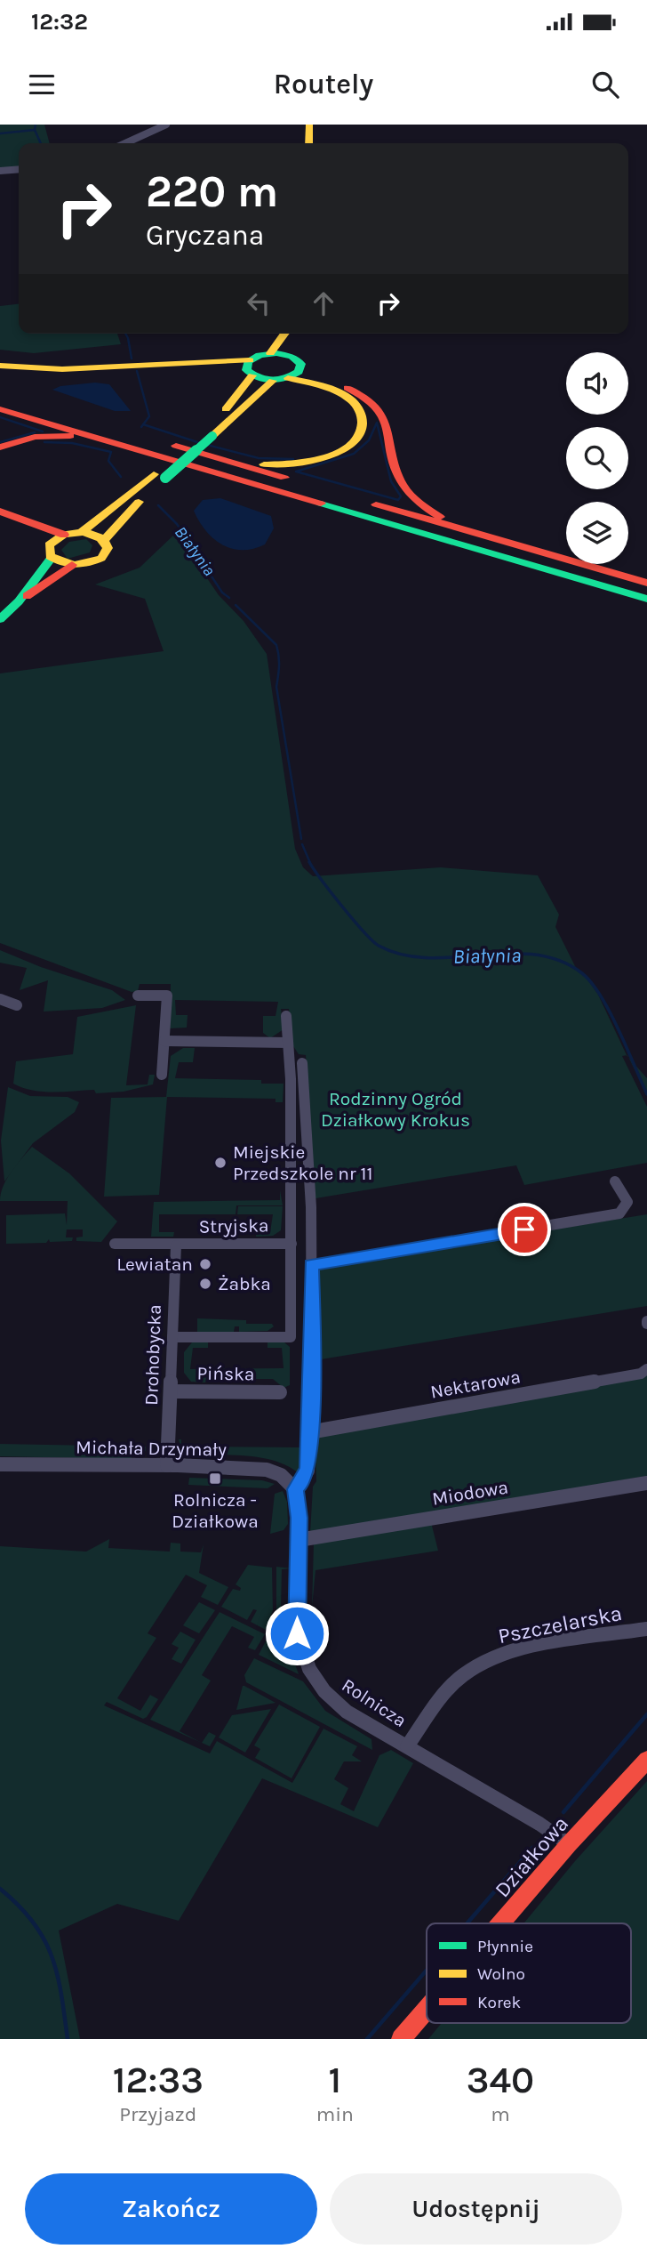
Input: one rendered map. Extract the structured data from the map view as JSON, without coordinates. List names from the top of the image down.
{
  "streets": {
    "main road": ["Działkowa"],
    "street": [
      "Stryjska",
      "Drohobycka",
      "Pińska",
      "Nektarowa",
      "Michała Drzymały",
      "Miodowa",
      "Pszczelarska",
      "Rolnicza"
    ]
  },
  "crossings": [
    ["Stryjska", "Drohobycka"],
    ["Drohobycka", "Pińska"],
    ["Drohobycka", "Michała Drzymały"],
    ["Michała Drzymały", "Rolnicza"],
    ["Miodowa", "Rolnicza"],
    ["Pszczelarska", "Rolnicza"],
    ["Rolnicza", "Działkowa"]
  ],
  "water": ["Białynia"],
  "parks": ["Rodzinny Ogród Działkowy Krokus"],
  "places": {
    "other": ["Miejskie Przedszkole nr 11", "Lewiatan", "Żabka"],
    "transit": ["Rolnicza - Działkowa"]
  },
  "legend": ["Płynnie", "Wolno", "Korek"],
  "page": {
    "status": "12:32",
    "header": "Routely",
    "turn": ["220 m", "Gryczana"],
    "eta": [
      "12:33",
      "Przyjazd",
      "1",
      "min",
      "340",
      "m"
    ],
    "buttons": ["Zakończ", "Udostępnij"]
  }
}
